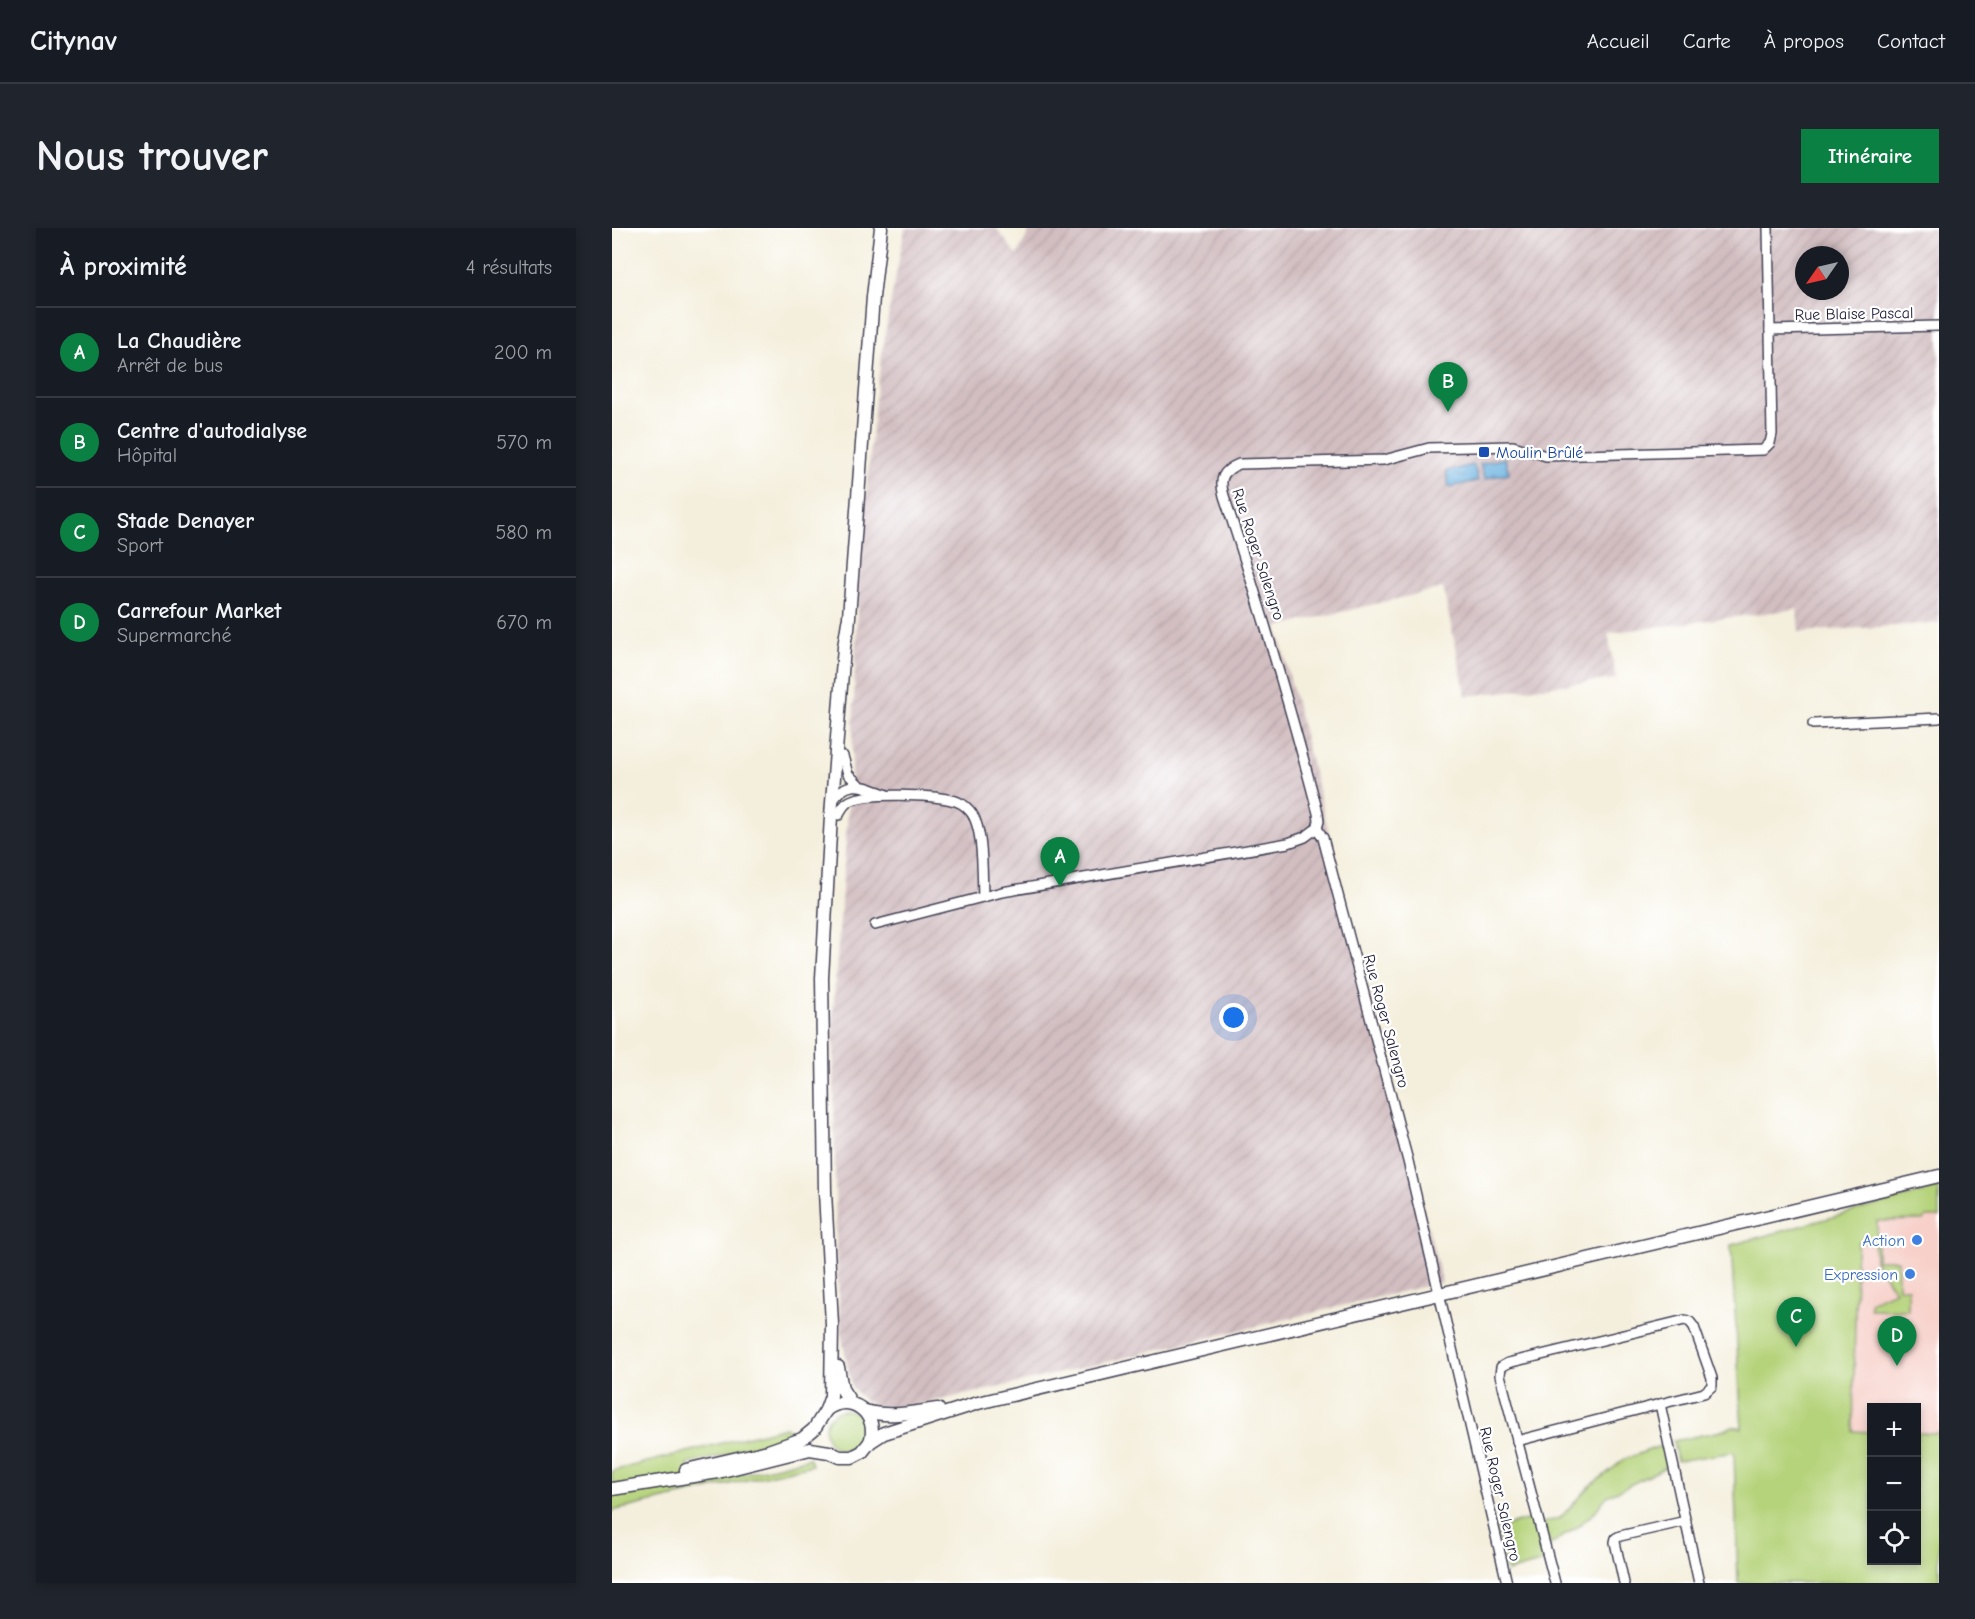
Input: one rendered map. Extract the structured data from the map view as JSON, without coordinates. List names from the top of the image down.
{
  "streets": {
    "street": ["Rue Blaise Pascal", "Rue Roger Salengro"]
  },
  "crossings": [
    ["Rue Blaise Pascal", "Rue Roger Salengro"]
  ],
  "places": {
    "transit": ["Moulin Brûlé"],
    "other": ["Action", "Expression"]
  },
  "north": "bottom left",
  "page": {
    "header": "Citynav",
    "nav": [
      "Accueil",
      "Carte",
      "À propos",
      "Contact"
    ],
    "buttons": "Itinéraire",
    "title": "Nous trouver",
    "heading": ["À proximité", "4 résultats"],
    "list": [
      {
        "mark": "A",
        "name": "La Chaudière",
        "note": "Arrêt de bus",
        "value": "200 m"
      },
      {
        "mark": "B",
        "name": "Centre d'autodialyse",
        "note": "Hôpital",
        "value": "570 m"
      },
      {
        "mark": "C",
        "name": "Stade Denayer",
        "note": "Sport",
        "value": "580 m"
      },
      {
        "mark": "D",
        "name": "Carrefour Market",
        "note": "Supermarché",
        "value": "670 m"
      }
    ],
    "pins": [
      "B",
      "A",
      "C",
      "D"
    ],
    "map_buttons": ["+", "−"]
  }
}
